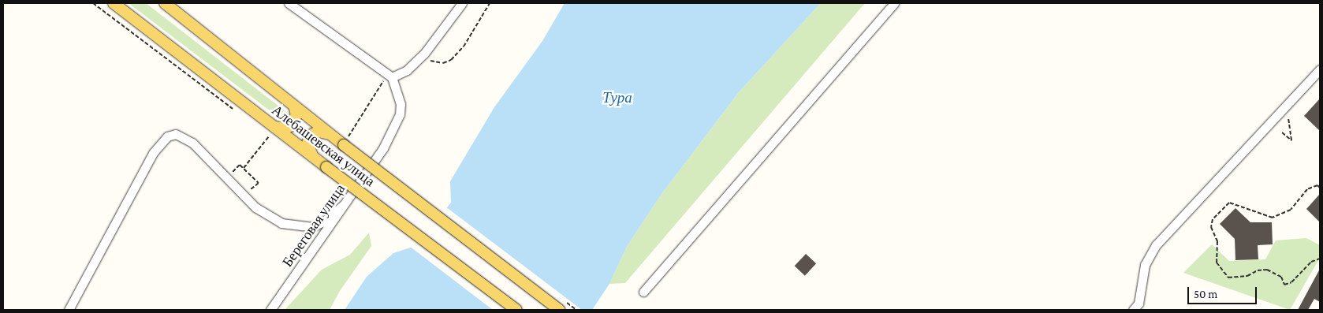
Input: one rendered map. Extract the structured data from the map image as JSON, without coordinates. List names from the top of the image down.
{
  "streets": {
    "main road": ["Алебашевская улица"],
    "street": ["Береговая улица"]
  },
  "water": ["Тура"],
  "scale_bar": "50 m"
}
